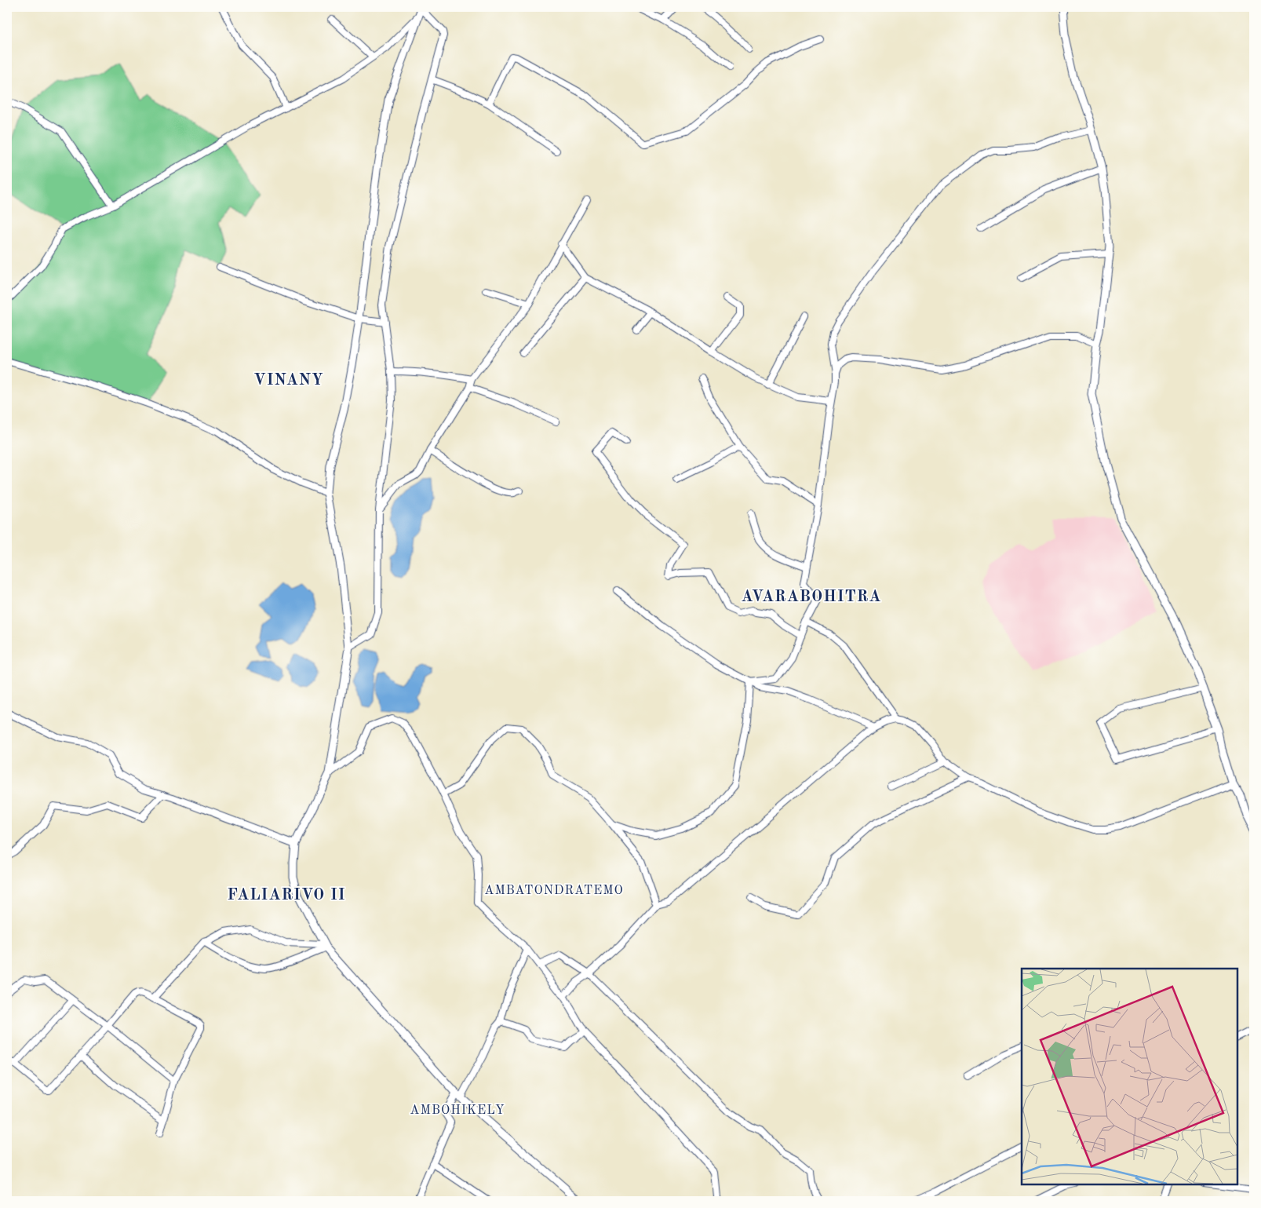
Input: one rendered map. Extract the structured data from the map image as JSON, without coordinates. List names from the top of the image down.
{
  "districts": [
    "VINANY",
    "AVARABOHITRA",
    "AMBATONDRATEMO",
    "FALIARIVO II",
    "AMBOHIKELY"
  ]
}
